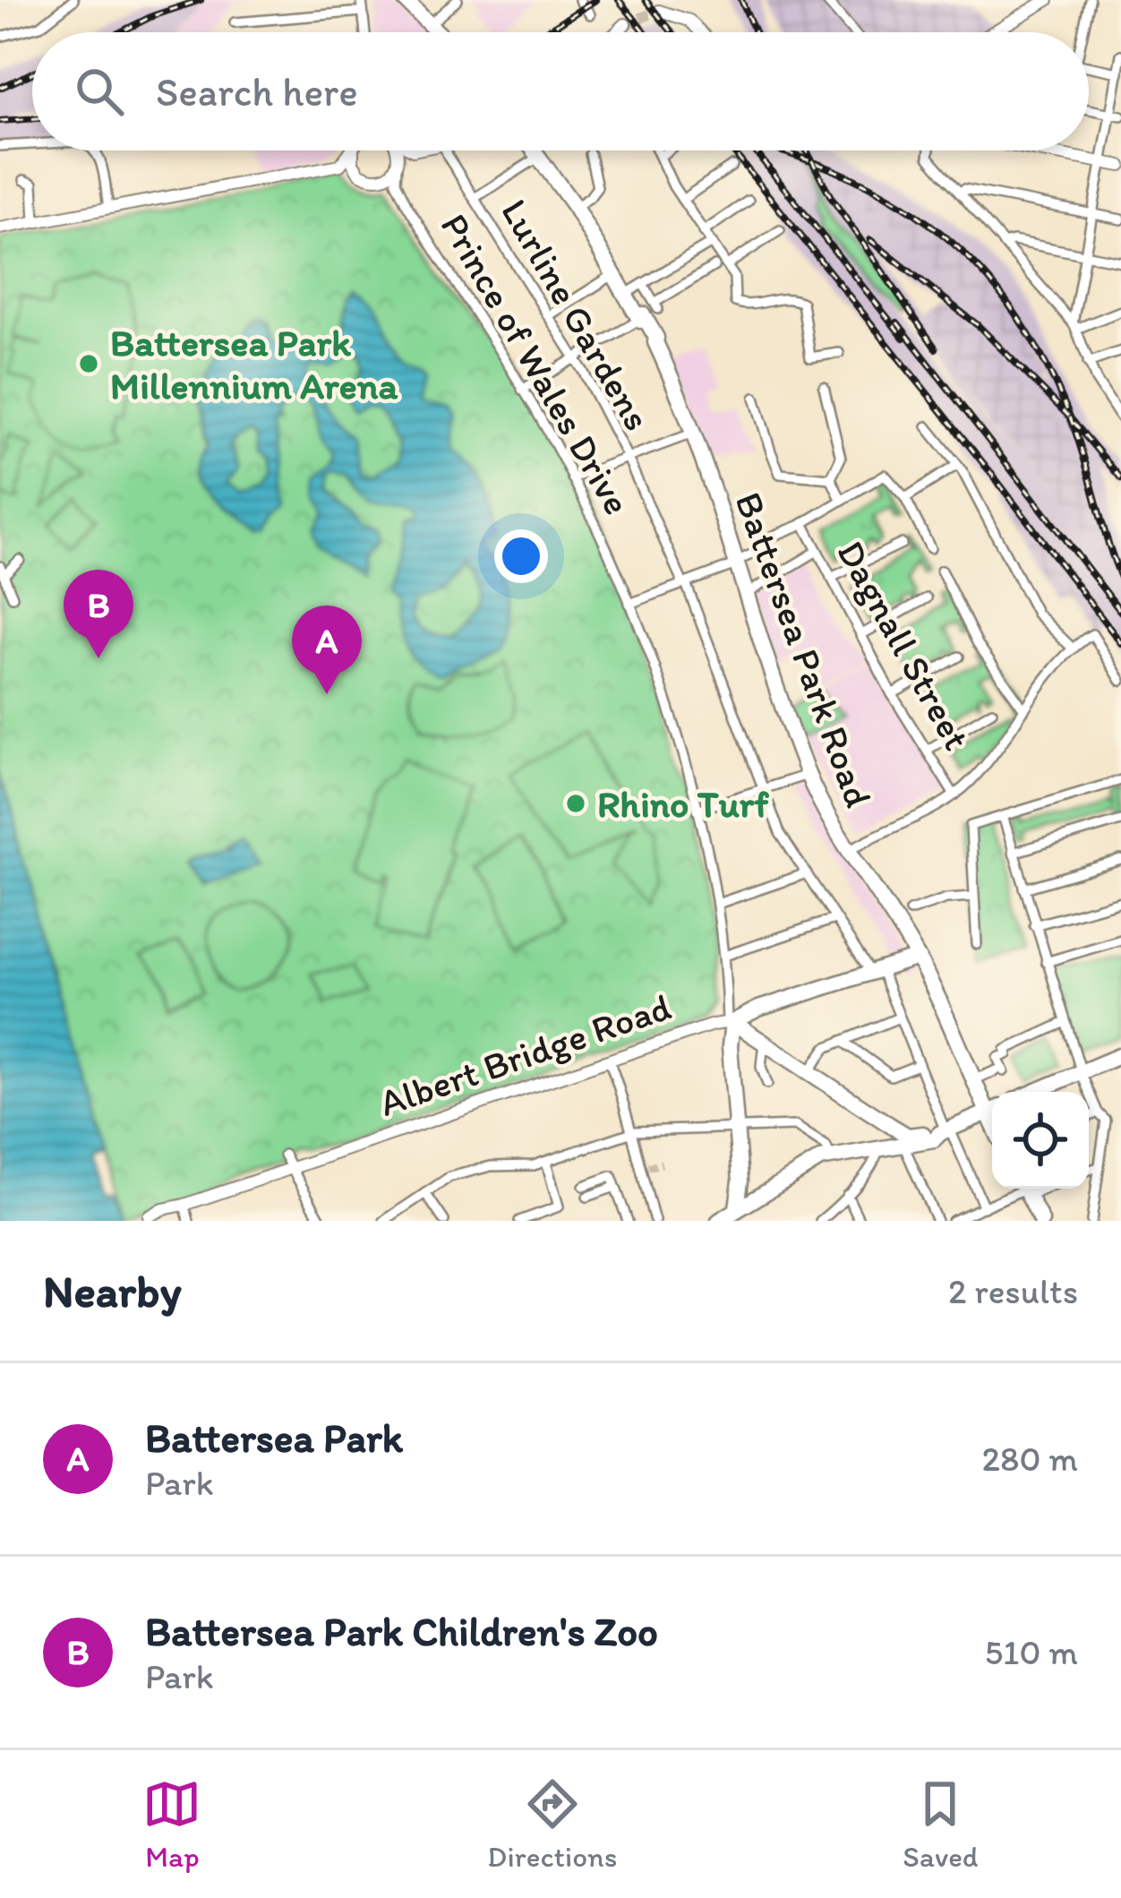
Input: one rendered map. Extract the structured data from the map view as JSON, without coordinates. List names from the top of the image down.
{
  "streets": {
    "highway": ["Prince of Wales Drive", "Battersea Park Road", "Albert Bridge Road"],
    "street": ["Lurline Gardens", "Dagnall Street"]
  },
  "crossings": [
    ["Lurline Gardens", "Albert Bridge Road"],
    ["Prince of Wales Drive", "Albert Bridge Road"],
    ["Battersea Park Road", "Albert Bridge Road"]
  ],
  "places": ["Battersea Park Millennium Arena", "Rhino Turf"],
  "page": {
    "search": "Search here",
    "pins": ["B", "A"],
    "heading": ["Nearby", "2 results"],
    "list": [
      {
        "mark": "A",
        "name": "Battersea Park",
        "note": "Park",
        "value": "280 m"
      },
      {
        "mark": "B",
        "name": "Battersea Park Children's Zoo",
        "note": "Park",
        "value": "510 m"
      }
    ],
    "nav": ["Map", "Directions", "Saved"]
  }
}
